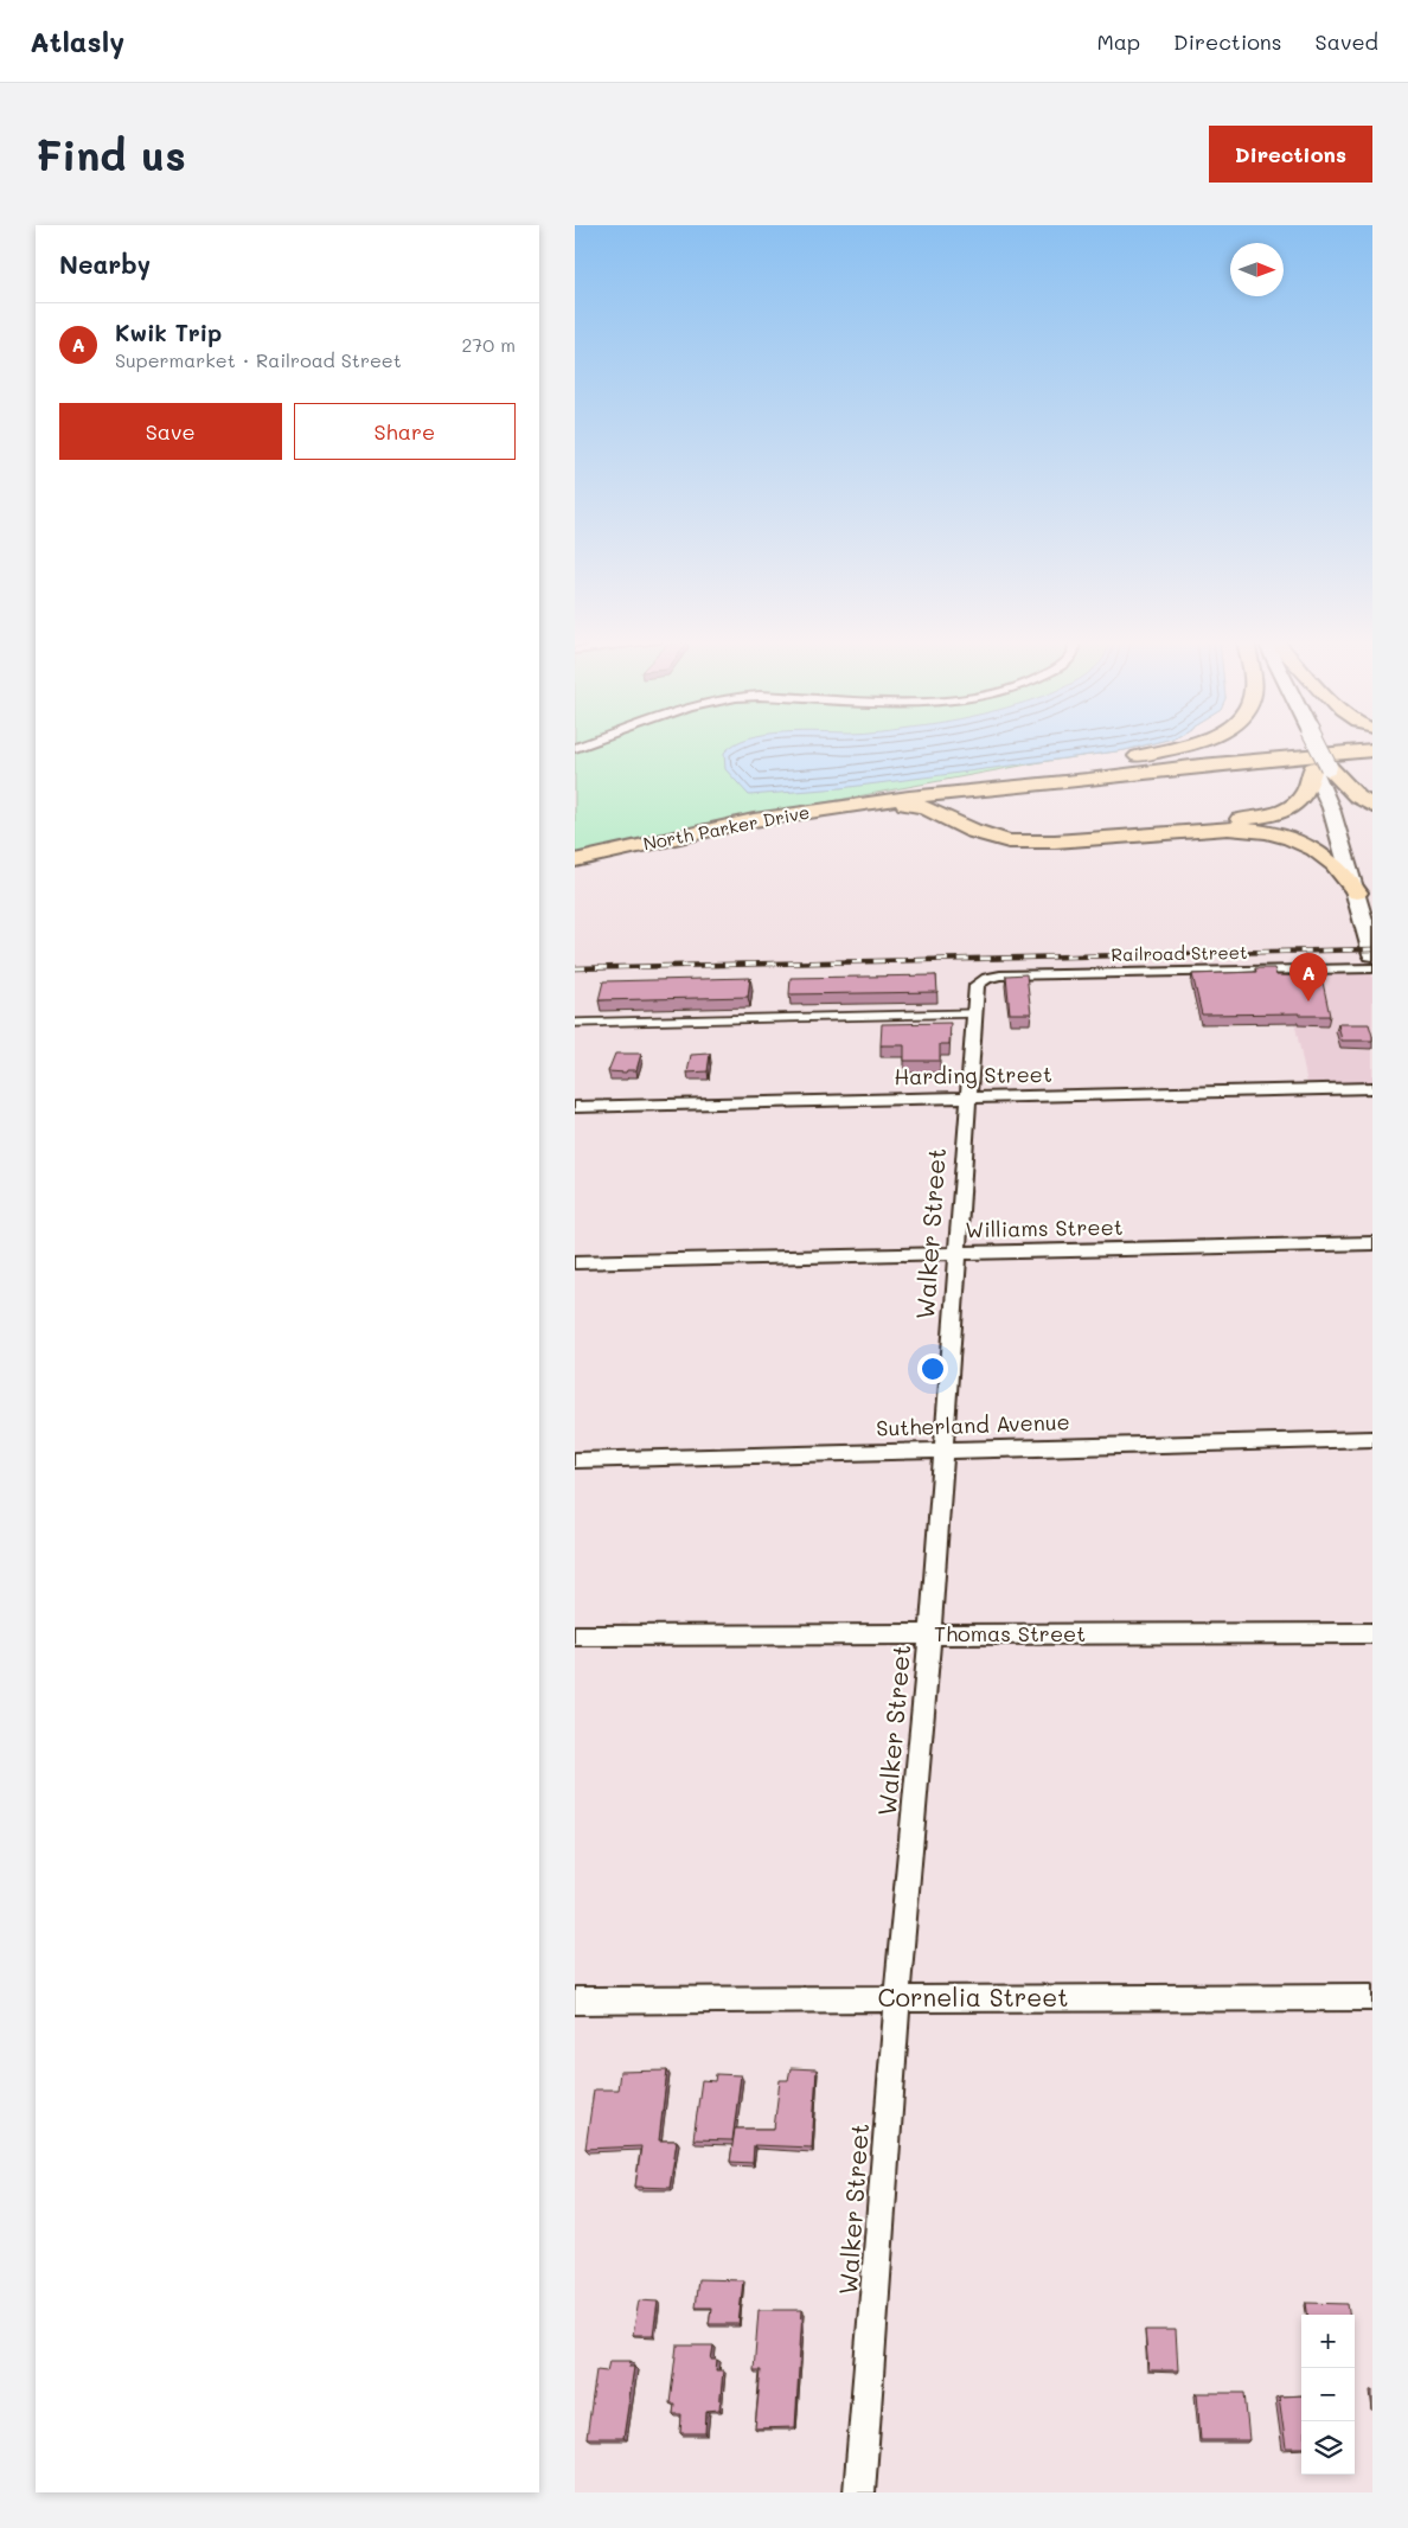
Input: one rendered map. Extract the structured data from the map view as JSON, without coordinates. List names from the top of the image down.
{
  "streets": {
    "main road": ["North Parker Drive"],
    "street": [
      "Railroad Street",
      "Harding Street",
      "Williams Street",
      "Walker Street",
      "Sutherland Avenue",
      "Thomas Street",
      "Cornelia Street"
    ]
  },
  "crossings": [
    ["Railroad Street", "Walker Street"],
    ["Harding Street", "Walker Street"],
    ["Williams Street", "Walker Street"],
    ["Walker Street", "Sutherland Avenue"],
    ["Walker Street", "Thomas Street"],
    ["Walker Street", "Cornelia Street"]
  ],
  "north": "right",
  "page": {
    "header": "Atlasly",
    "nav": ["Map", "Directions", "Saved"],
    "buttons": [
      "Directions",
      ["Save", "Share"]
    ],
    "title": "Find us",
    "heading": "Nearby",
    "list": [
      {
        "mark": "A",
        "name": "Kwik Trip",
        "note": "Supermarket · Railroad Street",
        "value": "270 m"
      }
    ],
    "pins": "A",
    "map_buttons": ["+", "−"]
  }
}
